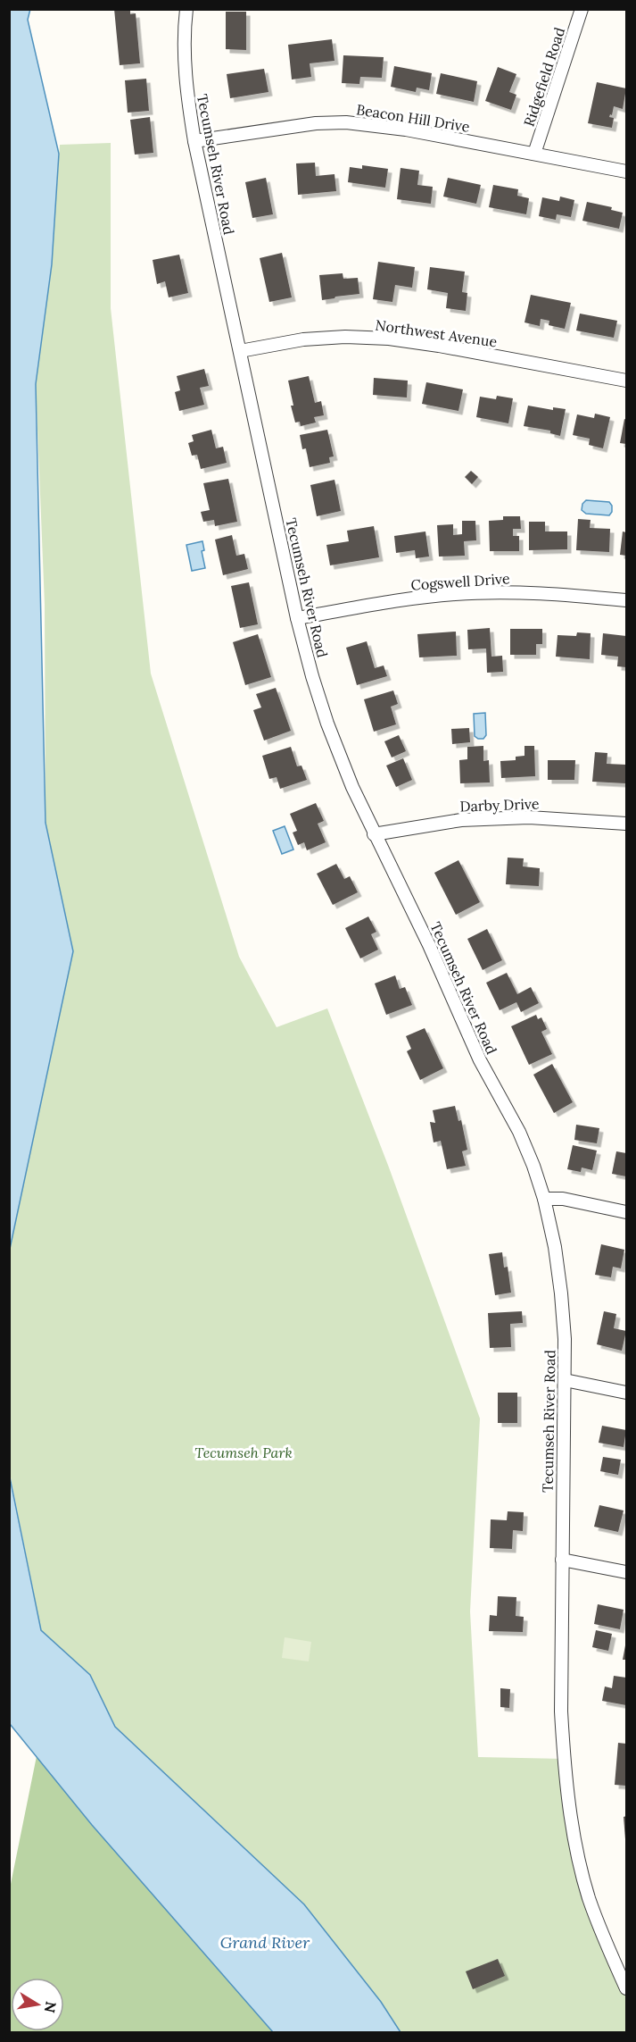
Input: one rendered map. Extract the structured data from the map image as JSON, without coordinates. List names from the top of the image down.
{
  "streets": {
    "street": [
      "Ridgefield Road",
      "Beacon Hill Drive",
      "Tecumseh River Road",
      "Northwest Avenue",
      "Cogswell Drive",
      "Darby Drive"
    ]
  },
  "crossings": [
    ["Ridgefield Road", "Beacon Hill Drive"],
    ["Beacon Hill Drive", "Tecumseh River Road"],
    ["Tecumseh River Road", "Northwest Avenue"],
    ["Tecumseh River Road", "Cogswell Drive"],
    ["Tecumseh River Road", "Darby Drive"]
  ],
  "water": ["Grand River"],
  "parks": ["Tecumseh Park"],
  "north": "right"
}
